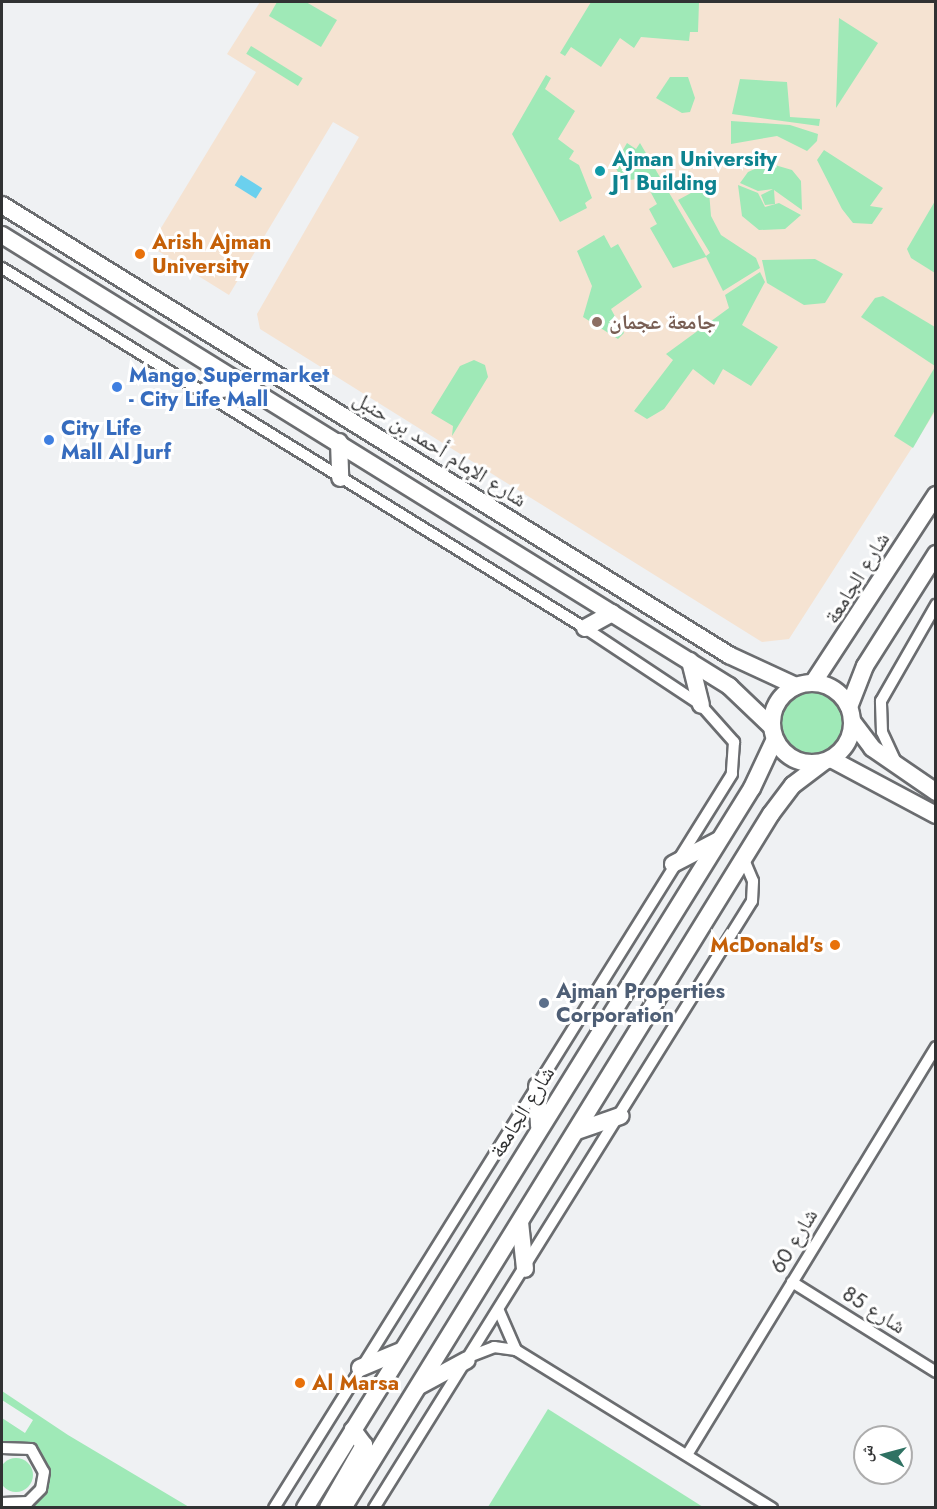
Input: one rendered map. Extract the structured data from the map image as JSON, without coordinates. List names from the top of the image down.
{
  "streets": {
    "main road": ["شارع الإمام أحمد بن حنبل", "شارع الجامعة"],
    "street": ["شارع 60", "شارع 85"]
  },
  "crossings": [
    ["شارع الإمام أحمد بن حنبل", "شارع الجامعة"],
    ["شارع 60", "شارع 85"]
  ],
  "places": [
    "Ajman University J1 Building",
    "Arish Ajman University",
    "جامعة عجمان",
    "Mango Supermarket - City Life Mall",
    "City Life Mall Al Jurf",
    "McDonald's",
    "Ajman Properties Corporation",
    "Al Marsa"
  ],
  "north": "left"
}
